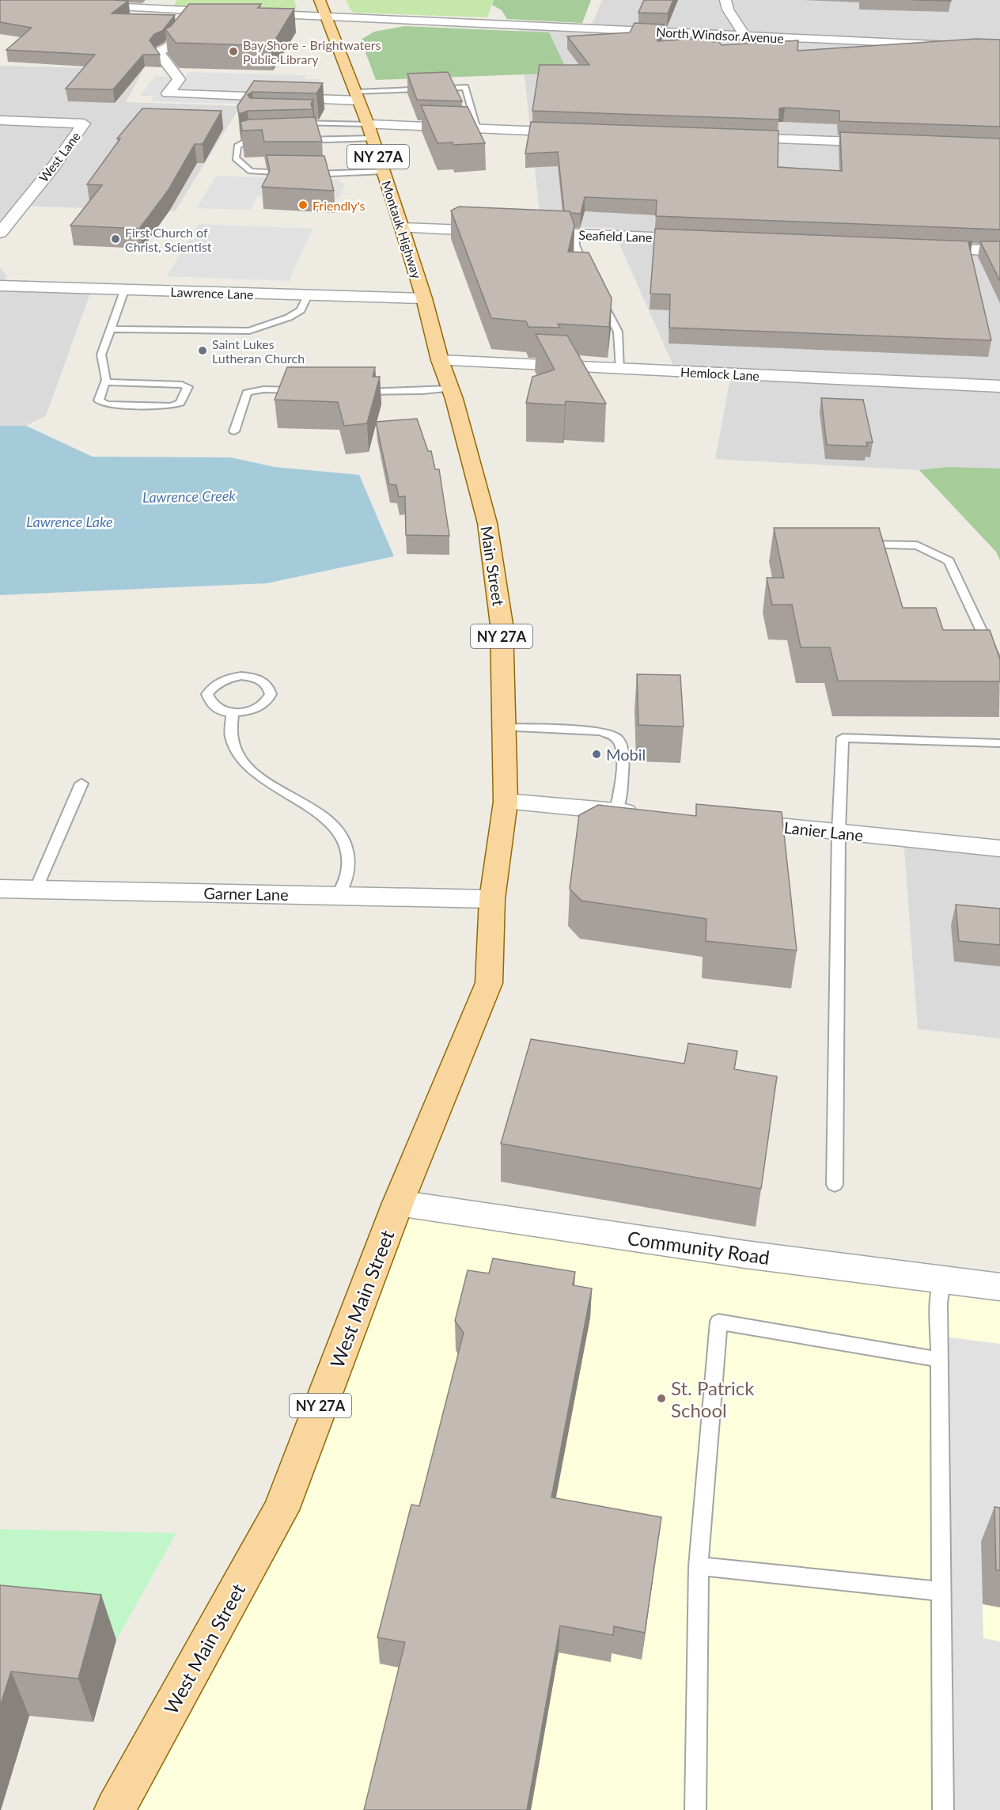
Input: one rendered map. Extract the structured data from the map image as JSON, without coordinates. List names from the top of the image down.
{
  "streets": {
    "main road": [
      "NY 27A",
      "Montauk Highway",
      "Main Street",
      "West Main Street"
    ],
    "street": [
      "North Windsor Avenue",
      "West Lane",
      "Seafield Lane",
      "Lawrence Lane",
      "Hemlock Lane",
      "Lanier Lane",
      "Garner Lane",
      "Community Road"
    ]
  },
  "crossings": [
    ["North Windsor Avenue", "Montauk Highway"],
    ["Montauk Highway", "Lawrence Lane"],
    ["Montauk Highway", "Main Street"],
    ["Lawrence Lane", "Main Street"],
    ["Hemlock Lane", "Main Street"],
    ["Main Street", "Garner Lane"],
    ["Main Street", "West Main Street"],
    ["Community Road", "West Main Street"]
  ],
  "water": ["Lawrence Creek", "Lawrence Lake"],
  "places": [
    "Bay Shore - Brightwaters Public Library",
    "Friendly's",
    "First Church of Christ, Scientist",
    "Saint Lukes Lutheran Church",
    "Mobil",
    "St. Patrick School"
  ]
}
